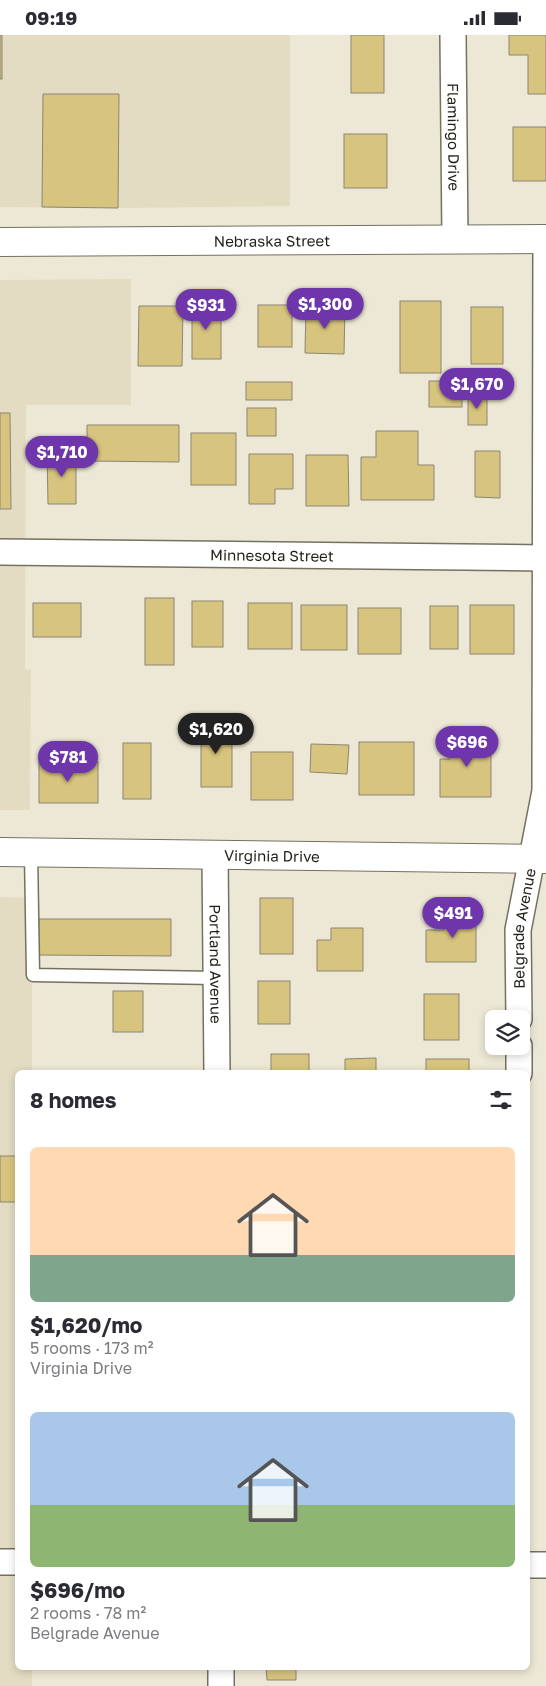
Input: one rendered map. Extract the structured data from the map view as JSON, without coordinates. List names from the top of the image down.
{
  "streets": {
    "street": [
      "Flamingo Drive",
      "Nebraska Street",
      "Minnesota Street",
      "Virginia Drive",
      "Belgrade Avenue",
      "Portland Avenue"
    ]
  },
  "crossings": [
    ["Flamingo Drive", "Nebraska Street"],
    ["Nebraska Street", "Belgrade Avenue"],
    ["Minnesota Street", "Belgrade Avenue"],
    ["Virginia Drive", "Belgrade Avenue"],
    ["Virginia Drive", "Portland Avenue"]
  ],
  "page": {
    "status": "09:19",
    "price": [
      "$1,300",
      "$931",
      "$1,670",
      "$1,710",
      "$1,620",
      "$696",
      "$781",
      "$491"
    ],
    "heading": "8 homes",
    "list": [
      {
        "name": "$1,620/mo",
        "note": "5 rooms · 173 m² · Virginia Drive"
      },
      {
        "name": "$696/mo",
        "note": "2 rooms · 78 m² · Belgrade Avenue"
      }
    ]
  }
}
